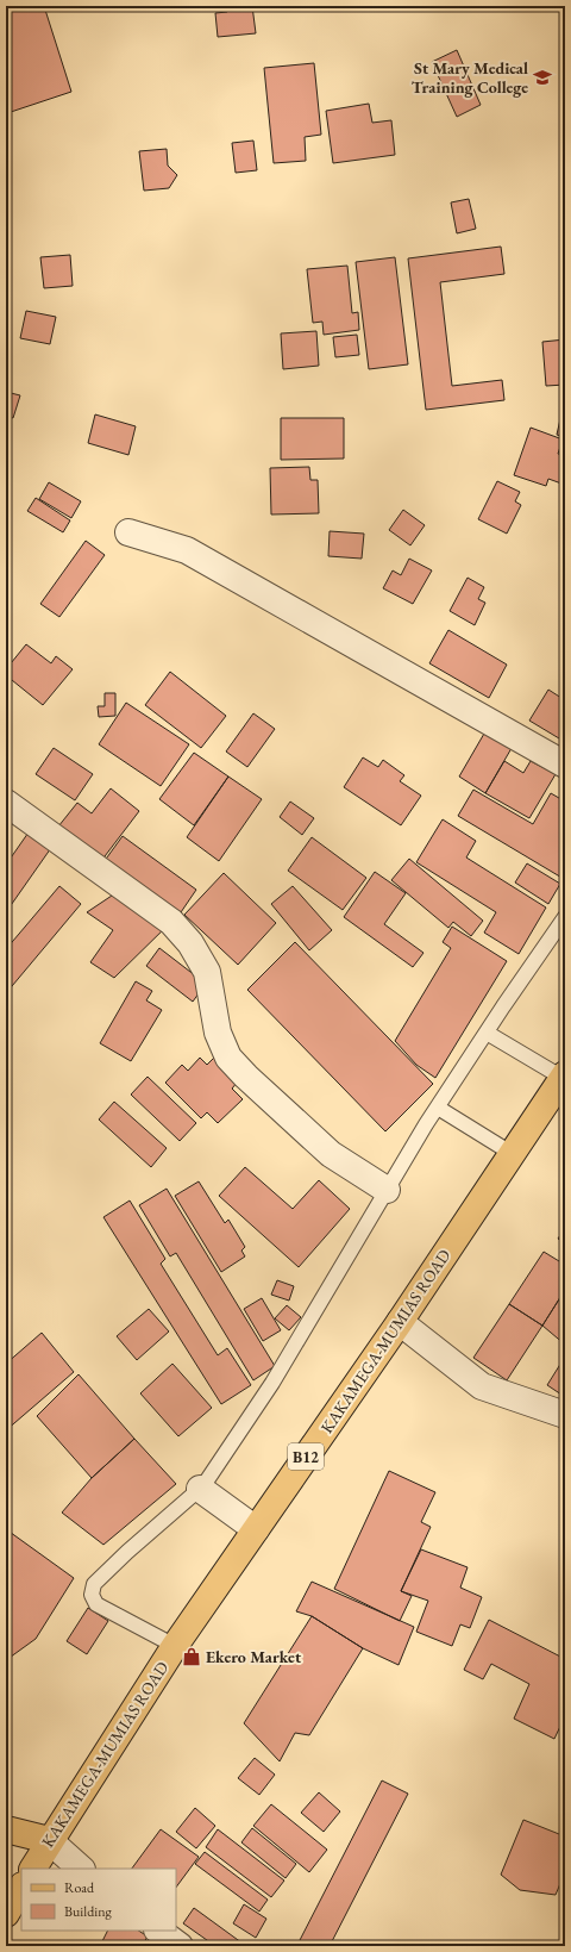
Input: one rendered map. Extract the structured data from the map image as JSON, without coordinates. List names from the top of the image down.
{
  "streets": {
    "main road": ["KAKAMEGA-MUMIAS ROAD", "B12"]
  },
  "places": {
    "school or university": ["St Mary Medical Training College"],
    "shop": ["Ekero Market"]
  },
  "legend": ["Road", "Building"]
}
